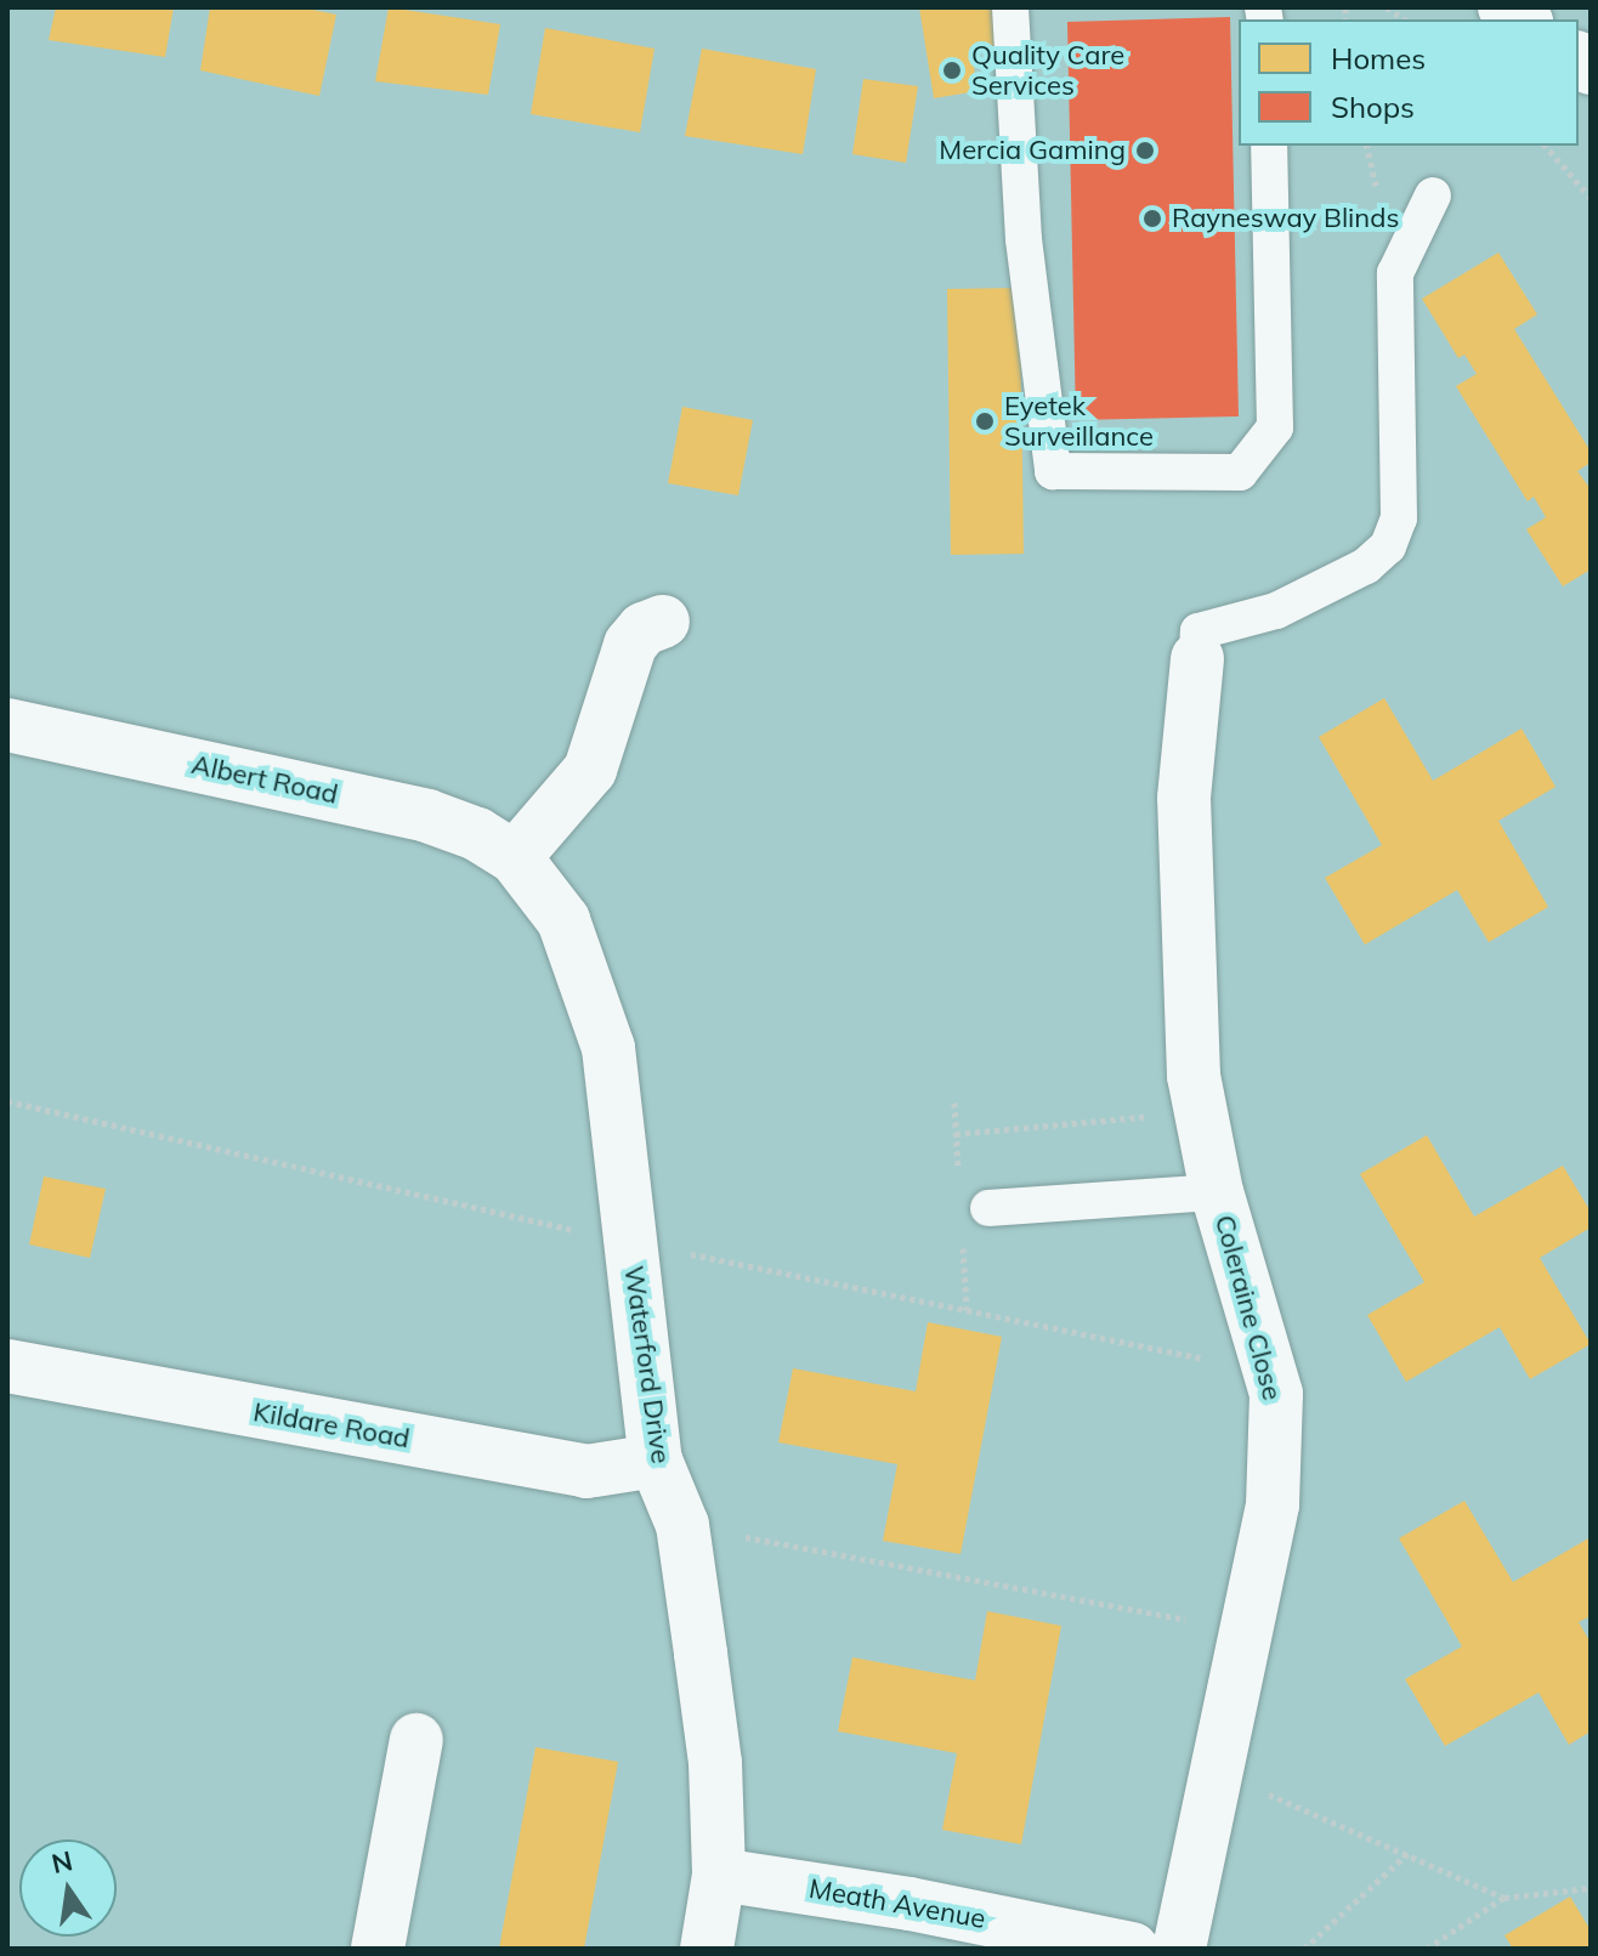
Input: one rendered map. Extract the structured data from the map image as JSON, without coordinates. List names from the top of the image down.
{
  "streets": {
    "street": [
      "Albert Road",
      "Coleraine Close",
      "Waterford Drive",
      "Kildare Road",
      "Meath Avenue"
    ]
  },
  "crossings": [
    ["Albert Road", "Waterford Drive"],
    ["Waterford Drive", "Kildare Road"],
    ["Waterford Drive", "Meath Avenue"]
  ],
  "places": [
    "Quality Care Services",
    "Mercia Gaming",
    "Raynesway Blinds",
    "Eyetek Surveillance"
  ],
  "legend": ["Homes", "Shops"],
  "north": "top"
}
